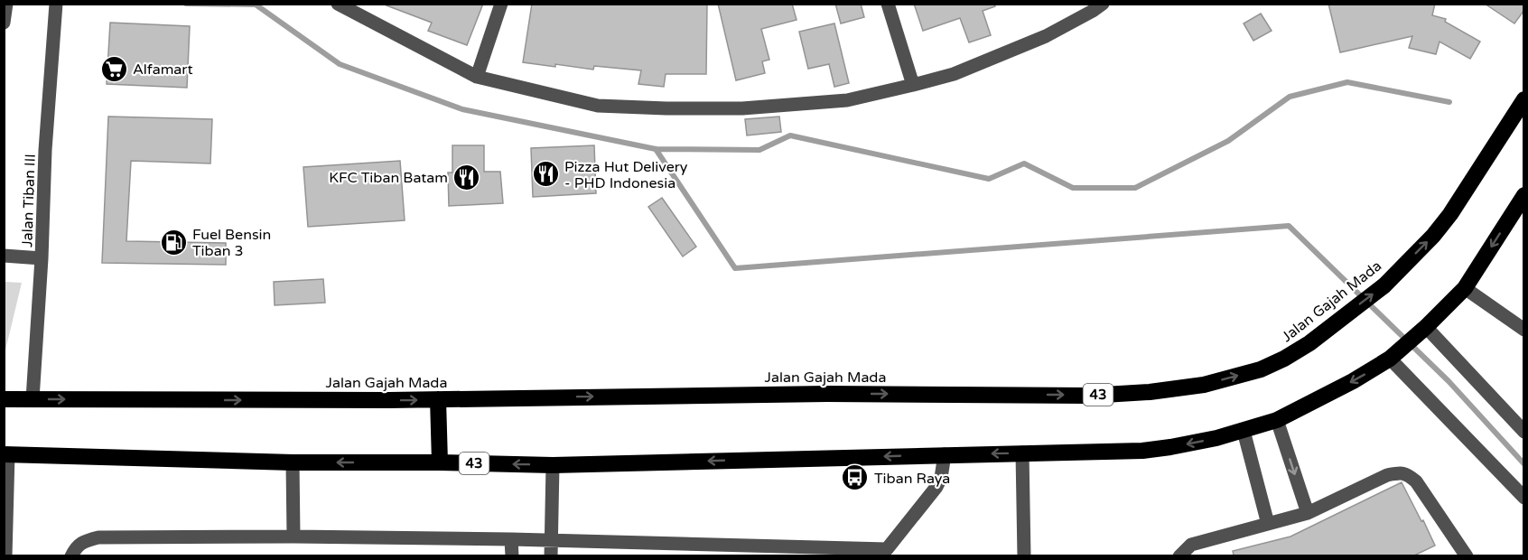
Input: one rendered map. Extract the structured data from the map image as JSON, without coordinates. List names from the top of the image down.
{
  "streets": {
    "highway": ["Jalan Gajah Mada", "43"],
    "street": ["Jalan Tiban III"]
  },
  "crossings": [
    ["Jalan Tiban III", "Jalan Gajah Mada"]
  ],
  "places": {
    "supermarket": ["Alfamart"],
    "restaurant": ["Pizza Hut Delivery - PHD Indonesia", "KFC Tiban Batam"],
    "fuel station": ["Fuel Bensin Tiban 3"],
    "bus stop": ["Tiban Raya"]
  }
}
